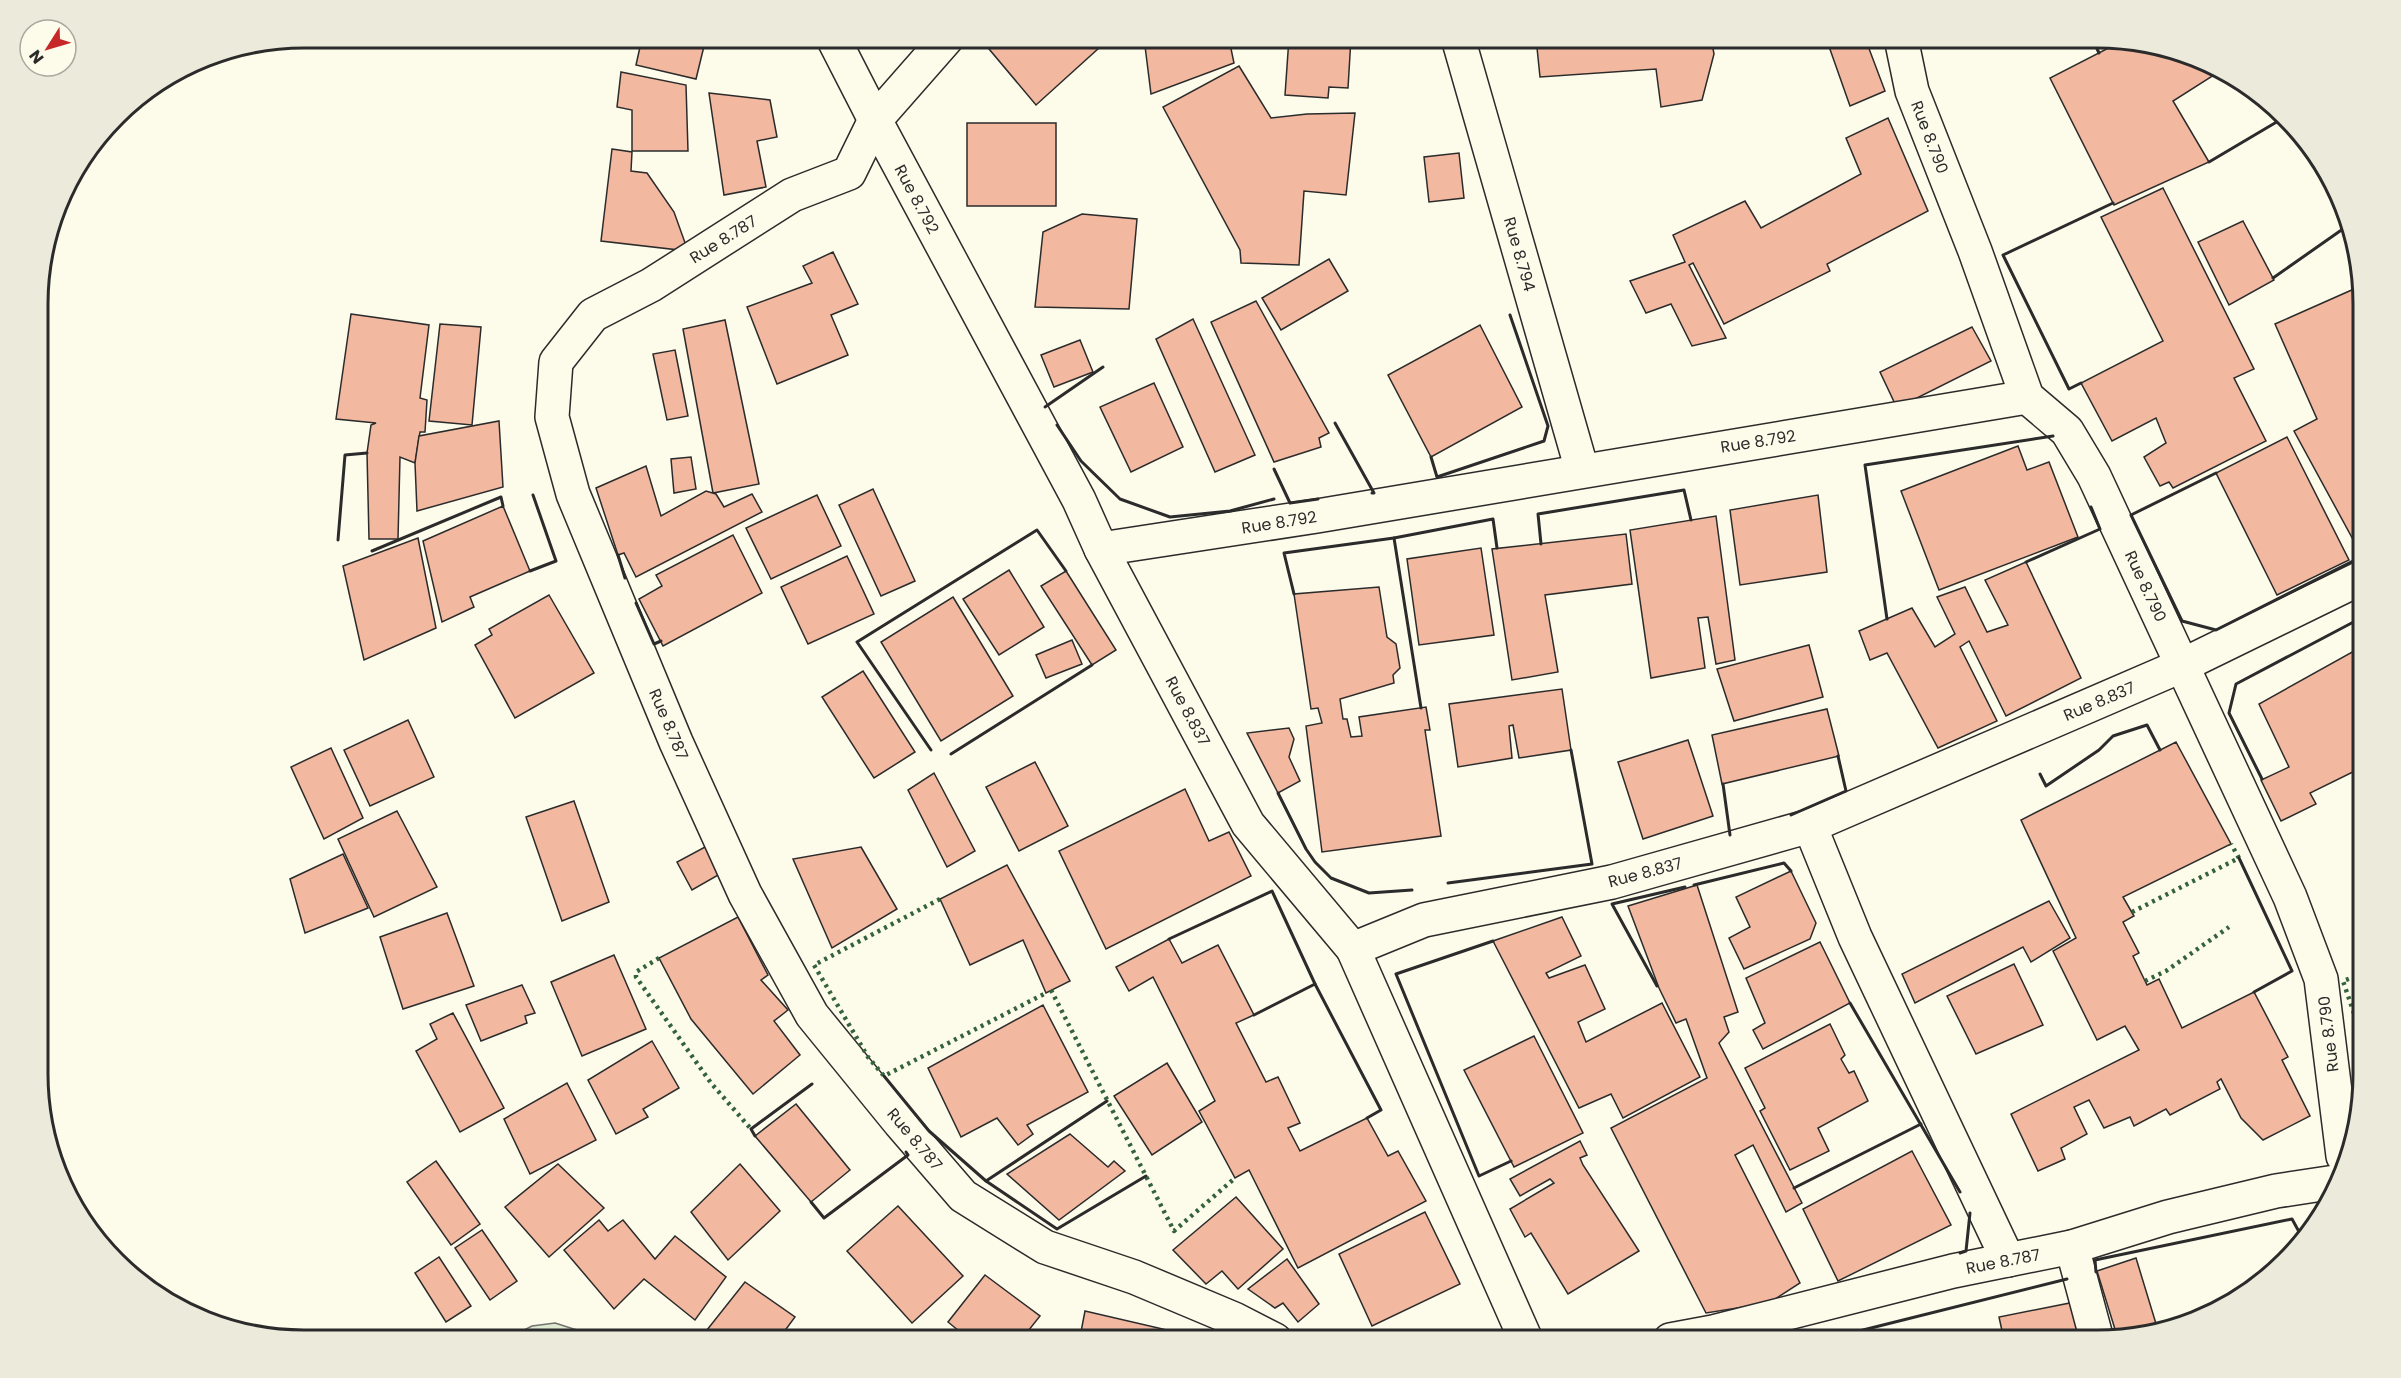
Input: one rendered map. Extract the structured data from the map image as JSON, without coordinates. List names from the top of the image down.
{
  "streets": {
    "street": [
      "Rue 8.790",
      "Rue 8.792",
      "Rue 8.787",
      "Rue 8.794",
      "Rue 8.837"
    ]
  },
  "crossings": [
    ["Rue 8.790", "Rue 8.792"],
    ["Rue 8.790", "Rue 8.837"],
    ["Rue 8.792", "Rue 8.787"],
    ["Rue 8.792", "Rue 8.794"],
    ["Rue 8.792", "Rue 8.837"]
  ],
  "north": "bottom left"
}
